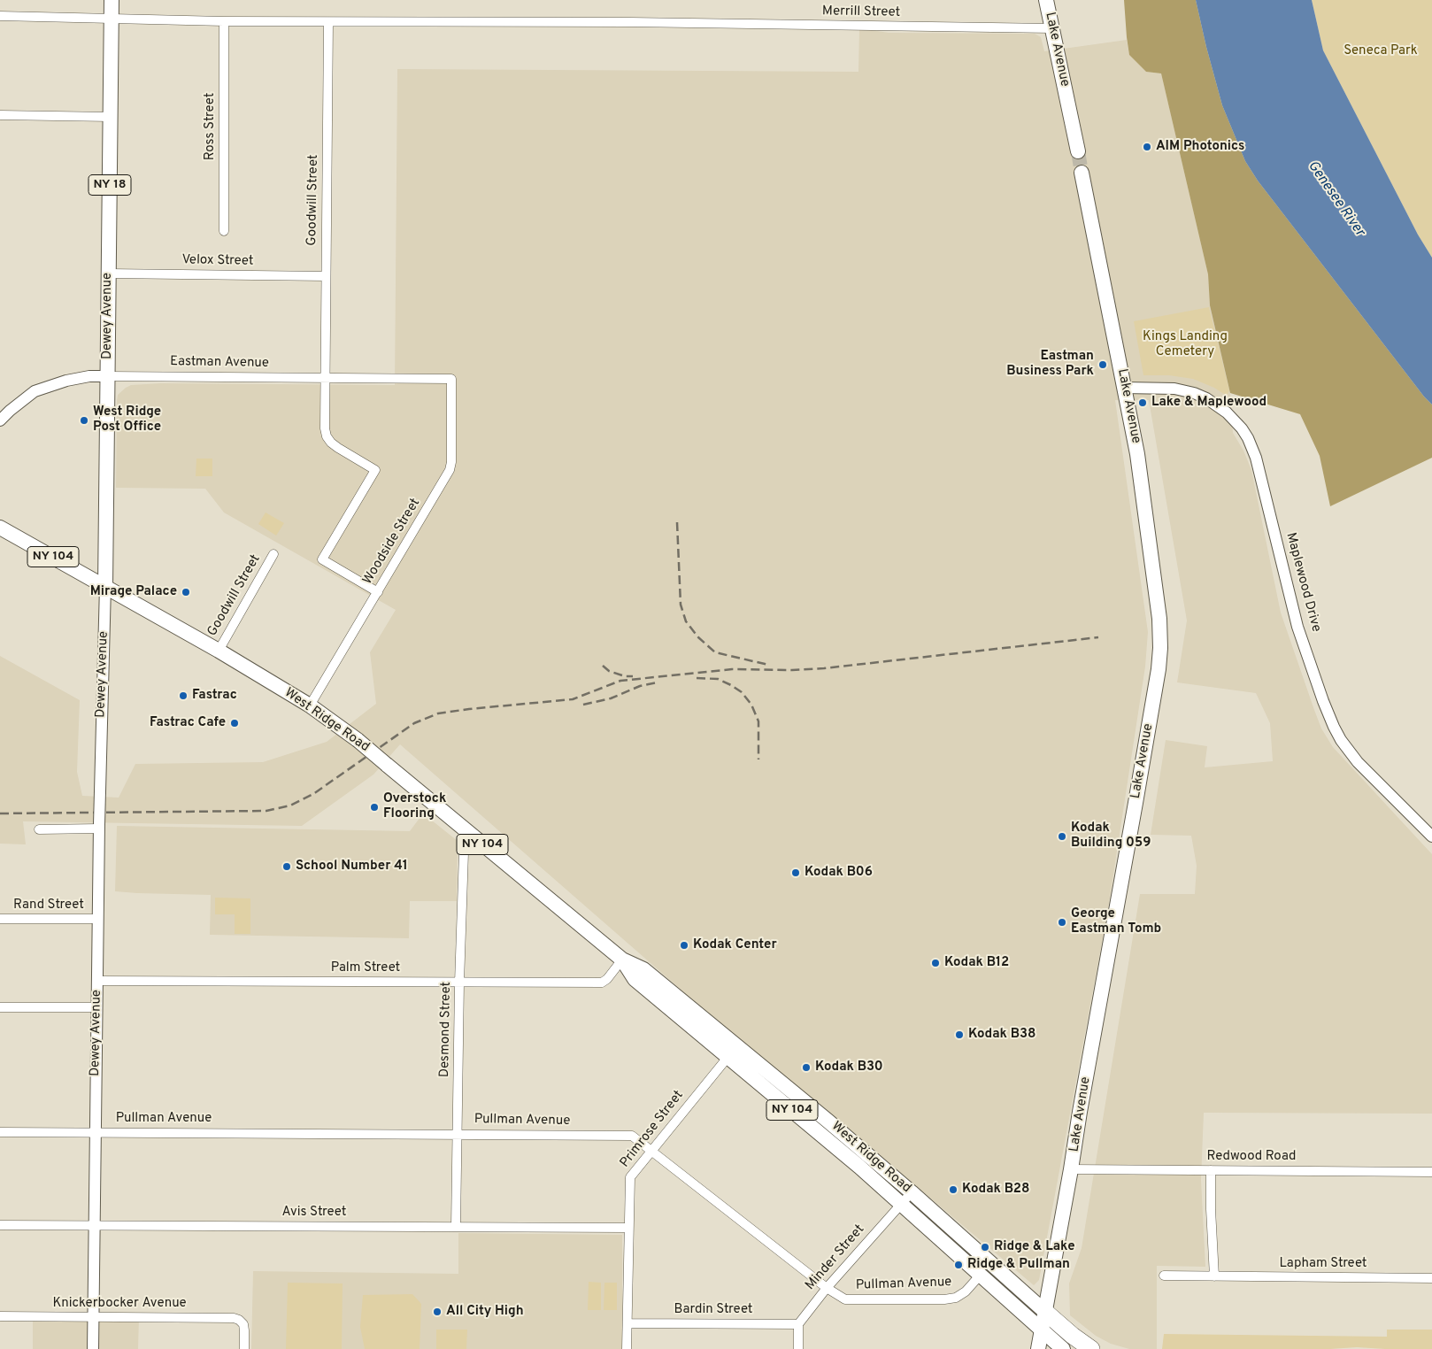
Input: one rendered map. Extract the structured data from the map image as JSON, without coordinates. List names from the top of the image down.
{
  "streets": {
    "highway": ["NY 104", "West Ridge Road"],
    "main road": ["Lake Avenue", "NY 18", "Dewey Avenue"],
    "street": [
      "Merrill Street",
      "Ross Street",
      "Goodwill Street",
      "Velox Street",
      "Eastman Avenue",
      "Woodside Street",
      "Maplewood Drive",
      "Rand Street",
      "Palm Street",
      "Desmond Street",
      "Pullman Avenue",
      "Primrose Street",
      "Redwood Road",
      "Avis Street",
      "Minder Street",
      "Lapham Street",
      "Knickerbocker Avenue",
      "Bardin Street"
    ]
  },
  "crossings": [
    ["Merrill Street", "Lake Avenue"],
    ["Merrill Street", "Ross Street"],
    ["Merrill Street", "Goodwill Street"],
    ["Merrill Street", "Dewey Avenue"],
    ["Lake Avenue", "Maplewood Drive"],
    ["Lake Avenue", "West Ridge Road"],
    ["Lake Avenue", "Redwood Road"],
    ["Goodwill Street", "Velox Street"],
    ["Goodwill Street", "Eastman Avenue"],
    ["Goodwill Street", "Woodside Street"],
    ["Goodwill Street", "West Ridge Road"],
    ["Velox Street", "Dewey Avenue"],
    ["Dewey Avenue", "Eastman Avenue"],
    ["Dewey Avenue", "West Ridge Road"],
    ["Dewey Avenue", "Rand Street"],
    ["Dewey Avenue", "Palm Street"],
    ["Dewey Avenue", "Pullman Avenue"],
    ["Dewey Avenue", "Avis Street"],
    ["Dewey Avenue", "Knickerbocker Avenue"],
    ["Eastman Avenue", "Woodside Street"],
    ["Woodside Street", "West Ridge Road"],
    ["West Ridge Road", "Palm Street"],
    ["West Ridge Road", "Desmond Street"],
    ["West Ridge Road", "Pullman Avenue"],
    ["West Ridge Road", "Primrose Street"],
    ["West Ridge Road", "Minder Street"],
    ["Palm Street", "Desmond Street"],
    ["Desmond Street", "Pullman Avenue"],
    ["Desmond Street", "Avis Street"],
    ["Pullman Avenue", "Primrose Street"],
    ["Pullman Avenue", "Minder Street"],
    ["Primrose Street", "Avis Street"],
    ["Primrose Street", "Bardin Street"],
    ["Minder Street", "Bardin Street"]
  ],
  "water": ["Genesee River"],
  "parks": ["Seneca Park", "Kings Landing Cemetery"],
  "places": [
    "AIM Photonics",
    "Eastman Business Park",
    "Lake & Maplewood",
    "West Ridge Post Office",
    "Mirage Palace",
    "Fastrac",
    "Fastrac Cafe",
    "Overstock Flooring",
    "Kodak Building 059",
    "School Number 41",
    "Kodak B06",
    "George Eastman Tomb",
    "Kodak Center",
    "Kodak B12",
    "Kodak B38",
    "Kodak B30",
    "Kodak B28",
    "Ridge & Lake",
    "Ridge & Pullman",
    "All City High"
  ]
}
